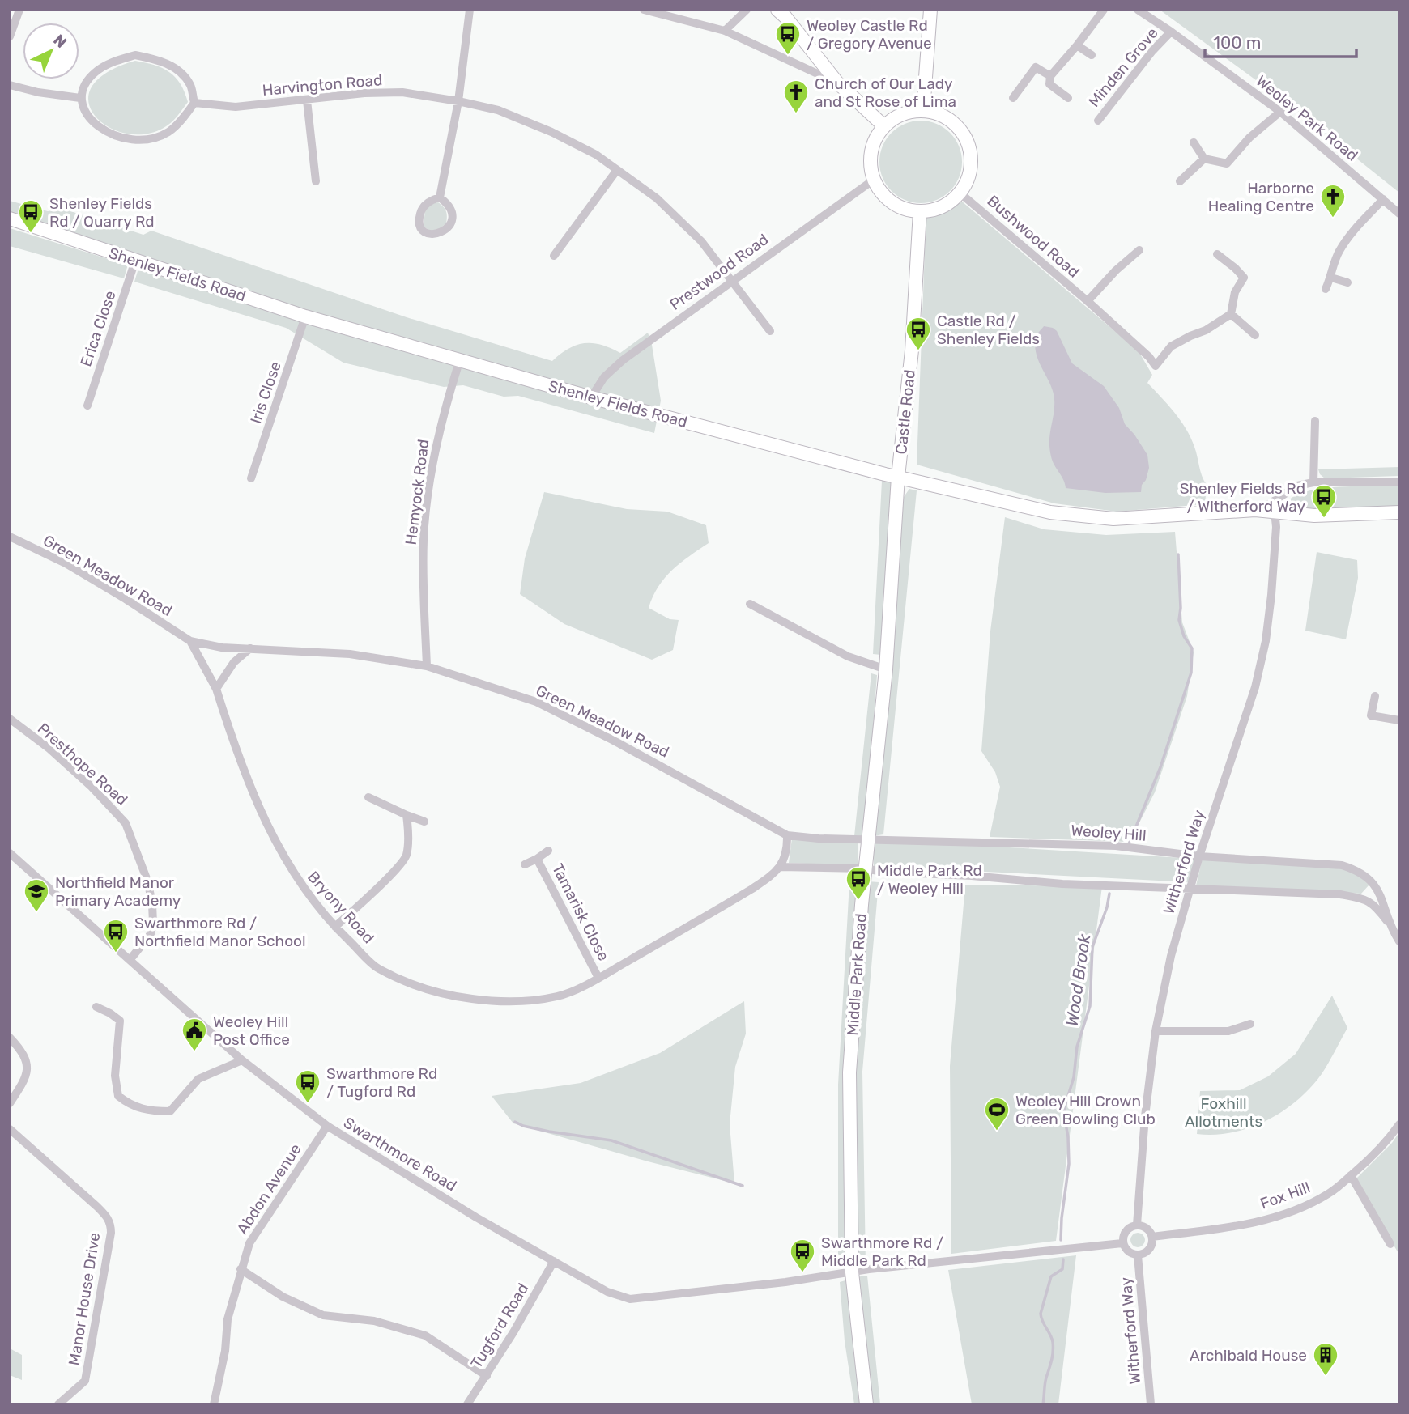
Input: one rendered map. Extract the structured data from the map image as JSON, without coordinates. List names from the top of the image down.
{
  "streets": {
    "street": [
      "Minden Grove",
      "Harvington Road",
      "Weoley Park Road",
      "Bushwood Road",
      "Prestwood Road",
      "Shenley Fields Road",
      "Erica Close",
      "Iris Close",
      "Castle Road",
      "Hemyock Road",
      "Green Meadow Road",
      "Presthope Road",
      "Weoley Hill",
      "Witherford Way",
      "Bryony Road",
      "Tamarisk Close",
      "Middle Park Road",
      "Swarthmore Road",
      "Abdon Avenue",
      "Fox Hill",
      "Manor House Drive",
      "Tugford Road"
    ]
  },
  "crossings": [
    ["Minden Grove", "Weoley Park Road"],
    ["Harvington Road", "Prestwood Road"],
    ["Bushwood Road", "Prestwood Road"],
    ["Bushwood Road", "Castle Road"],
    ["Prestwood Road", "Shenley Fields Road"],
    ["Prestwood Road", "Castle Road"],
    ["Shenley Fields Road", "Erica Close"],
    ["Shenley Fields Road", "Iris Close"],
    ["Shenley Fields Road", "Castle Road"],
    ["Shenley Fields Road", "Hemyock Road"],
    ["Shenley Fields Road", "Witherford Way"],
    ["Shenley Fields Road", "Middle Park Road"],
    ["Castle Road", "Middle Park Road"],
    ["Hemyock Road", "Green Meadow Road"],
    ["Green Meadow Road", "Weoley Hill"],
    ["Green Meadow Road", "Bryony Road"],
    ["Presthope Road", "Swarthmore Road"],
    ["Weoley Hill", "Witherford Way"],
    ["Weoley Hill", "Middle Park Road"],
    ["Witherford Way", "Fox Hill"],
    ["Bryony Road", "Tamarisk Close"],
    ["Middle Park Road", "Swarthmore Road"],
    ["Swarthmore Road", "Abdon Avenue"],
    ["Swarthmore Road", "Tugford Road"]
  ],
  "water": ["Wood Brook"],
  "parks": ["Foxhill Allotments"],
  "places": {
    "bus stop": [
      "Weoley Castle Rd / Gregory Avenue",
      "Shenley Fields Rd / Quarry Rd",
      "Castle Rd / Shenley Fields",
      "Shenley Fields Rd / Witherford Way",
      "Middle Park Rd / Weoley Hill",
      "Swarthmore Rd / Northfield Manor School",
      "Swarthmore Rd / Tugford Rd",
      "Swarthmore Rd / Middle Park Rd"
    ],
    "church": ["Church of Our Lady and St Rose of Lima", "Harborne Healing Centre"],
    "school or university": ["Northfield Manor Primary Academy"],
    "public building": ["Weoley Hill Post Office"],
    "sports": ["Weoley Hill Crown Green Bowling Club"],
    "building": ["Archibald House"]
  },
  "scale_bar": "100 m",
  "north": "top right"
}
